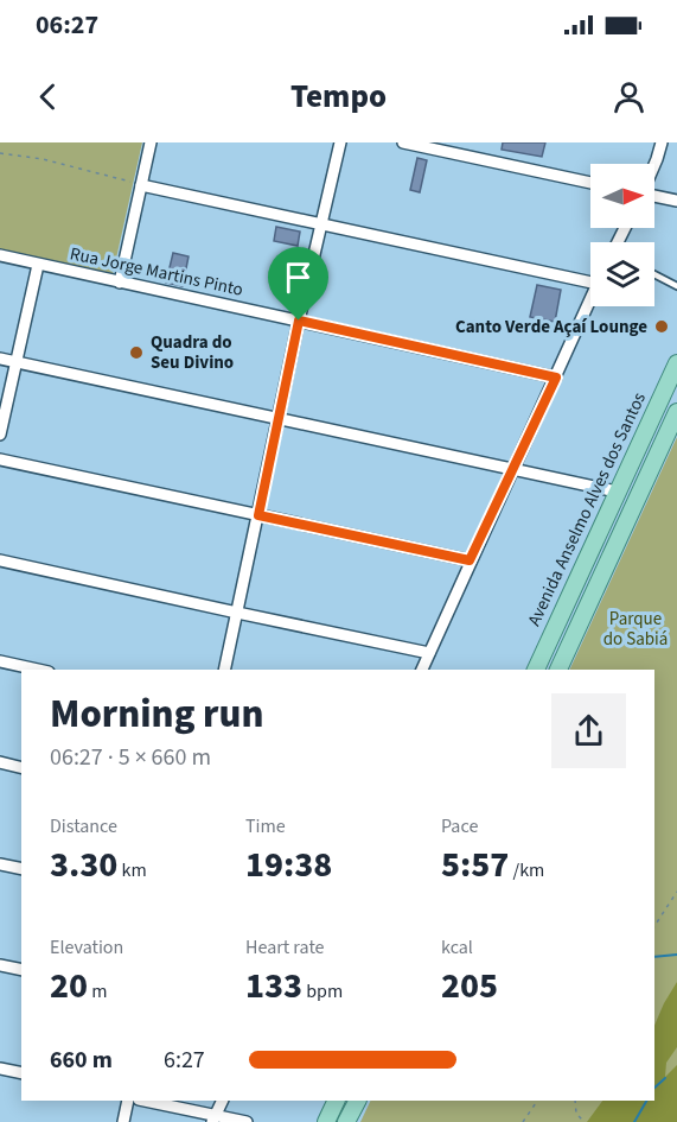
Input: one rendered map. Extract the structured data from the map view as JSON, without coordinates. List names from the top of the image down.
{
  "streets": {
    "main road": ["Avenida Anselmo Alves dos Santos"],
    "street": ["Rua Jorge Martins Pinto"]
  },
  "parks": ["Parque do Sabiá"],
  "places": ["Canto Verde Açaí Lounge", "Quadra do Seu Divino"],
  "north": "right",
  "page": {
    "status": "06:27",
    "header": "Tempo",
    "heading": ["Morning run", "06:27 · 5 × 660 m"],
    "stats": [
      ["Distance", "3.30 km"],
      ["Time", "19:38"],
      ["Pace", "5:57 /km"],
      ["Elevation", "20 m"],
      ["Heart rate", "133 bpm"],
      ["kcal", "205"]
    ],
    "list": [
      {
        "name": "660 m",
        "note": "6:27"
      }
    ]
  }
}
